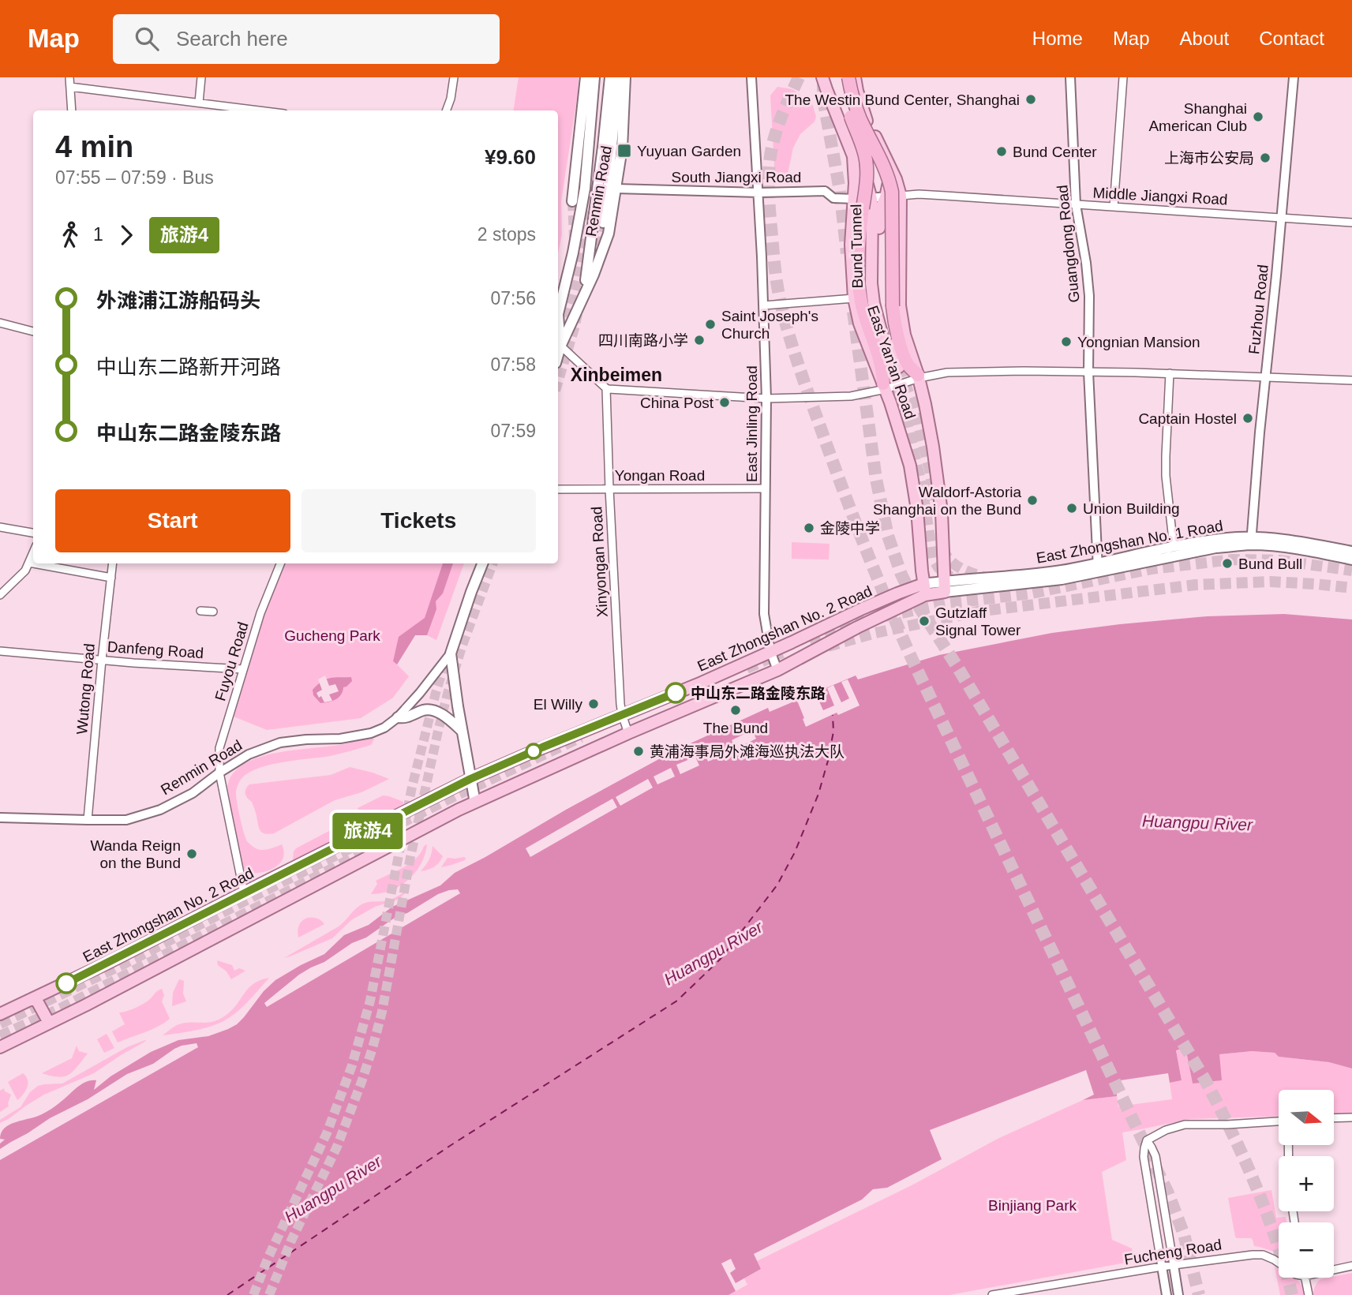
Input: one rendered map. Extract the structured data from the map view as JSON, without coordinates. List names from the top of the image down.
{
  "streets": {
    "main road": [
      "Renmin Road",
      "Bund Tunnel",
      "East Yan'an Road",
      "East Zhongshan No. 1 Road",
      "East Zhongshan No. 2 Road"
    ],
    "street": [
      "South Jiangxi Road",
      "Middle Jiangxi Road",
      "Guangdong Road",
      "Fuzhou Road",
      "East Jinling Road",
      "Yongan Road",
      "Xinyongan Road",
      "Danfeng Road",
      "Fuyou Road",
      "Wutong Road",
      "Fucheng Road"
    ]
  },
  "crossings": [
    ["South Jiangxi Road", "Renmin Road"],
    ["South Jiangxi Road", "Middle Jiangxi Road"],
    ["South Jiangxi Road", "Bund Tunnel"],
    ["South Jiangxi Road", "East Yan'an Road"],
    ["South Jiangxi Road", "East Jinling Road"],
    ["Renmin Road", "Fuyou Road"],
    ["Renmin Road", "Wutong Road"],
    ["Middle Jiangxi Road", "Guangdong Road"],
    ["Middle Jiangxi Road", "Fuzhou Road"],
    ["Middle Jiangxi Road", "East Yan'an Road"],
    ["Guangdong Road", "East Zhongshan No. 1 Road"],
    ["Bund Tunnel", "East Yan'an Road"],
    ["Fuzhou Road", "East Zhongshan No. 1 Road"],
    ["East Yan'an Road", "East Zhongshan No. 1 Road"],
    ["East Yan'an Road", "East Zhongshan No. 2 Road"],
    ["East Jinling Road", "Yongan Road"],
    ["East Jinling Road", "East Zhongshan No. 2 Road"],
    ["Yongan Road", "Xinyongan Road"],
    ["Xinyongan Road", "East Zhongshan No. 2 Road"],
    ["East Zhongshan No. 2 Road", "Fuyou Road"],
    ["Danfeng Road", "Fuyou Road"],
    ["Danfeng Road", "Wutong Road"]
  ],
  "districts": ["Xinbeimen"],
  "water": ["Huangpu River"],
  "parks": ["Gucheng Park", "Binjiang Park"],
  "places": {
    "other": [
      "The Westin Bund Center, Shanghai",
      "Shanghai American Club",
      "Bund Center",
      "上海市公安局",
      "Saint Joseph's Church",
      "四川南路小学",
      "Yongnian Mansion",
      "China Post",
      "Captain Hostel",
      "Waldorf-Astoria Shanghai on the Bund",
      "Union Building",
      "金陵中学",
      "Bund Bull",
      "Gutzlaff Signal Tower",
      "中山东二路金陵东路",
      "El Willy",
      "The Bund",
      "黄浦海事局外滩海巡执法大队",
      "Wanda Reign on the Bund"
    ],
    "transit": ["Yuyuan Garden"]
  },
  "lines": ["bus line 旅游4"],
  "north": "right",
  "page": {
    "header": "Map",
    "search": "Search here",
    "nav": [
      "Home",
      "Map",
      "About",
      "Contact"
    ],
    "on_map": "旅游4",
    "heading": ["4 min", "07:55 – 07:59 · Bus", "¥9.60"],
    "legs": ["1", "旅游4", "2 stops"],
    "list": [
      {
        "name": "外滩浦江游船码头",
        "value": "07:56"
      },
      {
        "name": "中山东二路新开河路",
        "value": "07:58"
      },
      {
        "name": "中山东二路金陵东路",
        "value": "07:59"
      }
    ],
    "buttons": ["Start", "Tickets"],
    "map_buttons": ["+", "−"]
  }
}
